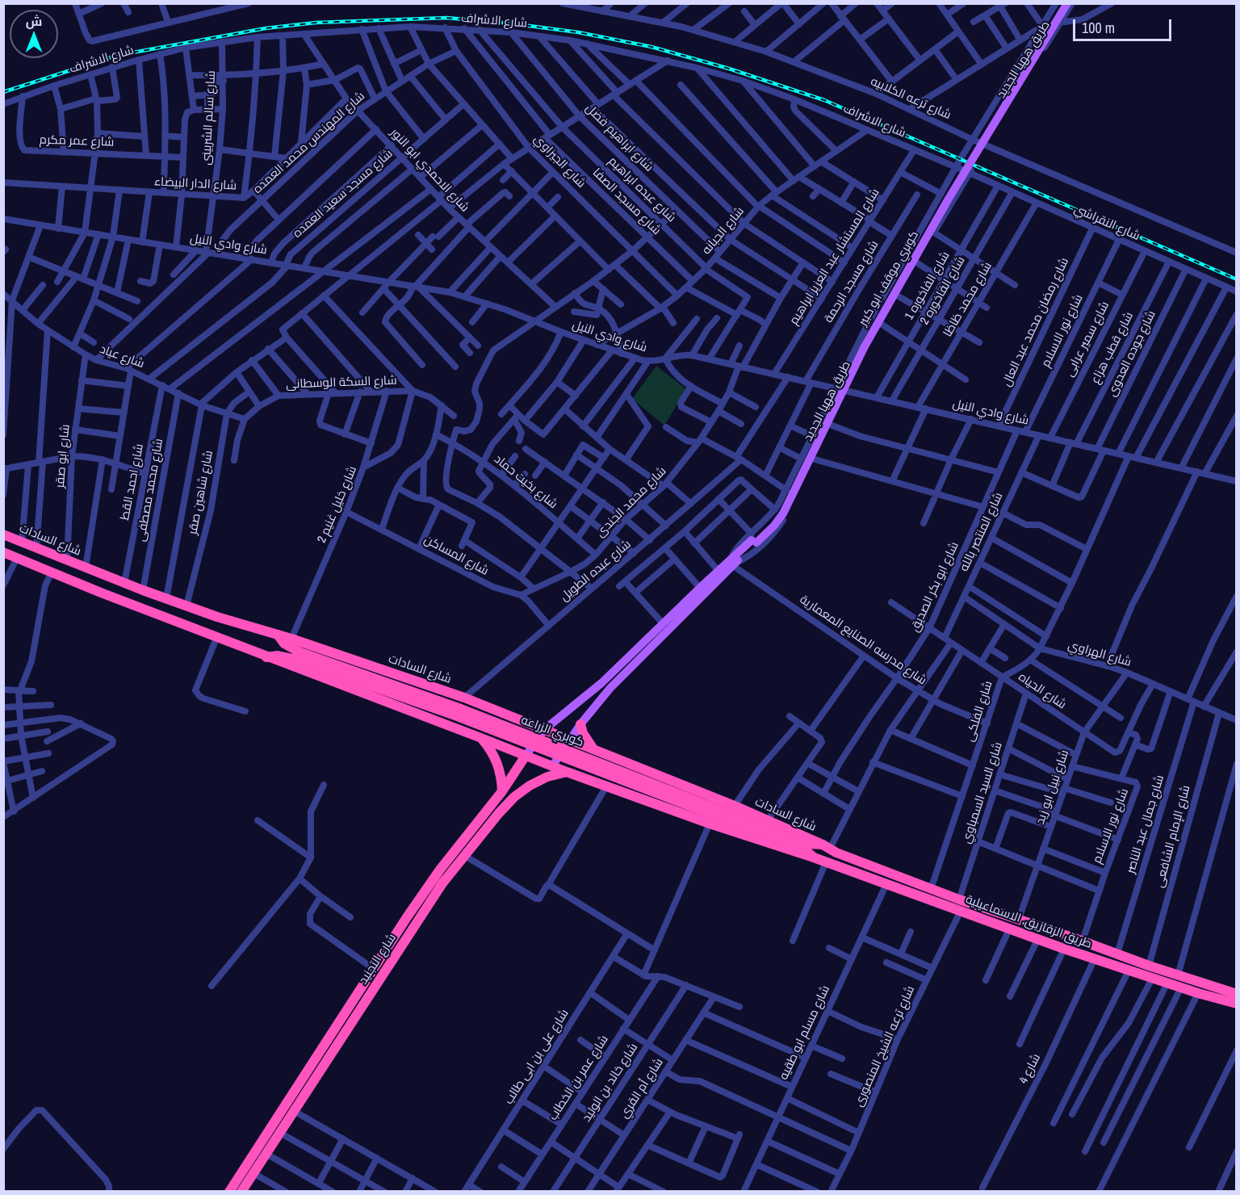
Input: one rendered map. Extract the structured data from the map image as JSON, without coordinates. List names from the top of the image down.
{
  "streets": {
    "highway": [
      "شارع السادات",
      "كوبري الزراعه",
      "طريق الزقازيق, الاسماعيلية",
      "شارع التجنيد"
    ],
    "main road": ["طريق ههيا الجديد", "كوبري موقف ابو كبير"],
    "street": [
      "شارع الاشراف",
      "شارع ترعه الكلابيه",
      "شارع سالم الشربينى",
      "شارع ابراهيم فضل",
      "شارع عمر مكرم",
      "شارع المهندس محمد العمده",
      "شارع الجيزاوي",
      "شارع الاحمدي ابو النور",
      "شارع الدار البيضاء",
      "شارع عبده ابراهيم",
      "شارع مسجد سعيد العمده",
      "شارع مسجد الصفا",
      "شارع النقراشي",
      "شارع الجبانه",
      "شارع وادي النيل",
      "شارع المستشار عبد العزيز ابراهيم",
      "شارع مسجد الرحمة",
      "شارع الفاخوره 1",
      "شارع الفاخوره 2",
      "شارع محمد ظاظا",
      "شارع رمضان محمد عبد العال",
      "شارع نور الاسلام",
      "شارع سمير عرابى",
      "شارع قطب هزاع",
      "شارع جوده العدوى",
      "شارع عياد",
      "شارع السكة الوسطانى",
      "شارع ابو صقر",
      "شارع احمد القط",
      "شارع بخيت حماد",
      "شارع محمد مصطفى",
      "شارع شاهين صقر",
      "شارع محمد الجندى",
      "شارع خليل غنيم 2",
      "شارع المنتصر بالله",
      "شارع المساكن",
      "شارع عبده الطويل",
      "شارع ابو بكر الصديق",
      "شارع مدرسه الصنايع المعمارية",
      "شارع الهراوي",
      "شارع الحياه",
      "شارع الفلكى",
      "شارع نبيل ابو زيد",
      "شارع السيد السمباوي",
      "شارع جمال عبد الناصر",
      "شارع الإمام الشافعى",
      "شارع مسلم ابو طقيه",
      "شارع ترعه الشيخ المنصورى",
      "شارع على بن ابى طالب",
      "شارع 4",
      "شارع عمر بن الخطاب",
      "شارع خالد بن الوليد",
      "شارع أم القري"
    ]
  },
  "crossings": [
    ["شارع الاشراف", "طريق ههيا الجديد"],
    ["شارع الاشراف", "شارع سالم الشربينى"],
    ["شارع الاشراف", "شارع ابراهيم فضل"],
    ["شارع الاشراف", "شارع عمر مكرم"],
    ["شارع الاشراف", "شارع الجيزاوي"],
    ["شارع الاشراف", "شارع الاحمدي ابو النور"],
    ["شارع الاشراف", "شارع عبده ابراهيم"],
    ["شارع الاشراف", "شارع مسجد الصفا"],
    ["شارع الاشراف", "شارع النقراشي"],
    ["شارع الاشراف", "شارع الجبانه"],
    ["شارع الاشراف", "شارع المستشار عبد العزيز ابراهيم"],
    ["طريق ههيا الجديد", "شارع ترعه الكلابيه"],
    ["طريق ههيا الجديد", "شارع النقراشي"],
    ["طريق ههيا الجديد", "شارع وادي النيل"],
    ["طريق ههيا الجديد", "كوبري موقف ابو كبير"],
    ["طريق ههيا الجديد", "شارع السادات"],
    ["طريق ههيا الجديد", "شارع مدرسه الصنايع المعمارية"],
    ["طريق ههيا الجديد", "شارع التجنيد"],
    ["شارع سالم الشربينى", "شارع الدار البيضاء"],
    ["شارع سالم الشربينى", "شارع وادي النيل"],
    ["شارع ابراهيم فضل", "شارع الجبانه"],
    ["شارع المهندس محمد العمده", "شارع الجيزاوي"],
    ["شارع المهندس محمد العمده", "شارع الاحمدي ابو النور"],
    ["شارع المهندس محمد العمده", "شارع وادي النيل"],
    ["شارع الجيزاوي", "شارع الجبانه"],
    ["شارع الاحمدي ابو النور", "شارع الدار البيضاء"],
    ["شارع الاحمدي ابو النور", "شارع مسجد سعيد العمده"],
    ["شارع عبده ابراهيم", "شارع الجبانه"],
    ["شارع مسجد سعيد العمده", "شارع وادي النيل"],
    ["شارع مسجد سعيد العمده", "شارع عياد"],
    ["شارع مسجد الصفا", "شارع الجبانه"],
    ["شارع النقراشي", "شارع الفاخوره 1"],
    ["شارع النقراشي", "شارع الفاخوره 2"],
    ["شارع النقراشي", "شارع محمد ظاظا"],
    ["شارع النقراشي", "شارع رمضان محمد عبد العال"],
    ["شارع النقراشي", "شارع نور الاسلام"],
    ["شارع النقراشي", "شارع سمير عرابى"],
    ["شارع النقراشي", "شارع قطب هزاع"],
    ["شارع النقراشي", "شارع جوده العدوى"],
    ["شارع الجبانه", "شارع وادي النيل"],
    ["شارع وادي النيل", "شارع المستشار عبد العزيز ابراهيم"],
    ["شارع وادي النيل", "شارع مسجد الرحمة"],
    ["شارع وادي النيل", "شارع الفاخوره 1"],
    ["شارع وادي النيل", "شارع الفاخوره 2"],
    ["شارع وادي النيل", "شارع محمد ظاظا"],
    ["شارع وادي النيل", "شارع رمضان محمد عبد العال"],
    ["شارع وادي النيل", "شارع نور الاسلام"],
    ["شارع وادي النيل", "شارع سمير عرابى"],
    ["شارع وادي النيل", "شارع قطب هزاع"],
    ["شارع وادي النيل", "شارع جوده العدوى"],
    ["شارع وادي النيل", "شارع محمد الجندى"],
    ["شارع وادي النيل", "شارع المنتصر بالله"],
    ["شارع وادي النيل", "شارع عبده الطويل"],
    ["شارع وادي النيل", "شارع ابو بكر الصديق"],
    ["شارع وادي النيل", "شارع الفلكى"],
    ["كوبري موقف ابو كبير", "شارع مدرسه الصنايع المعمارية"],
    ["شارع نور الاسلام", "شارع نبيل ابو زيد"],
    ["شارع نور الاسلام", "طريق الزقازيق, الاسماعيلية"],
    ["شارع عياد", "شارع السكة الوسطانى"],
    ["شارع عياد", "شارع ابو صقر"],
    ["شارع عياد", "شارع احمد القط"],
    ["شارع عياد", "شارع محمد مصطفى"],
    ["شارع عياد", "شارع شاهين صقر"],
    ["شارع السكة الوسطانى", "شارع خليل غنيم 2"],
    ["شارع ابو صقر", "شارع السادات"],
    ["شارع احمد القط", "شارع السادات"],
    ["شارع بخيت حماد", "شارع محمد الجندى"],
    ["شارع محمد مصطفى", "شارع السادات"],
    ["شارع شاهين صقر", "شارع السادات"],
    ["شارع محمد الجندى", "شارع المساكن"],
    ["شارع خليل غنيم 2", "شارع السادات"],
    ["شارع خليل غنيم 2", "شارع المساكن"],
    ["شارع المنتصر بالله", "شارع الهراوي"],
    ["شارع المنتصر بالله", "شارع الحياه"],
    ["شارع السادات", "شارع عبده الطويل"],
    ["شارع السادات", "كوبري الزراعه"],
    ["شارع السادات", "طريق الزقازيق, الاسماعيلية"],
    ["شارع المساكن", "شارع عبده الطويل"],
    ["شارع ابو بكر الصديق", "شارع مدرسه الصنايع المعمارية"],
    ["شارع ابو بكر الصديق", "شارع الحياه"],
    ["شارع مدرسه الصنايع المعمارية", "شارع الفلكى"],
    ["شارع الهراوي", "شارع الحياه"],
    ["شارع الهراوي", "شارع الفلكى"],
    ["شارع الهراوي", "شارع نبيل ابو زيد"],
    ["شارع الهراوي", "شارع جمال عبد الناصر"],
    ["شارع الهراوي", "شارع الإمام الشافعى"],
    ["شارع الحياه", "شارع الفلكى"],
    ["شارع الحياه", "شارع نبيل ابو زيد"],
    ["شارع الحياه", "شارع السيد السمباوي"],
    ["شارع الفلكى", "طريق الزقازيق, الاسماعيلية"],
    ["كوبري الزراعه", "طريق الزقازيق, الاسماعيلية"],
    ["شارع نبيل ابو زيد", "طريق الزقازيق, الاسماعيلية"],
    ["شارع السيد السمباوي", "طريق الزقازيق, الاسماعيلية"],
    ["شارع جمال عبد الناصر", "طريق الزقازيق, الاسماعيلية"],
    ["شارع الإمام الشافعى", "طريق الزقازيق, الاسماعيلية"],
    ["طريق الزقازيق, الاسماعيلية", "شارع مسلم ابو طقيه"],
    ["طريق الزقازيق, الاسماعيلية", "شارع ترعه الشيخ المنصورى"],
    ["طريق الزقازيق, الاسماعيلية", "شارع 4"]
  ],
  "scale_bar": "100 m",
  "north": "top"
}
